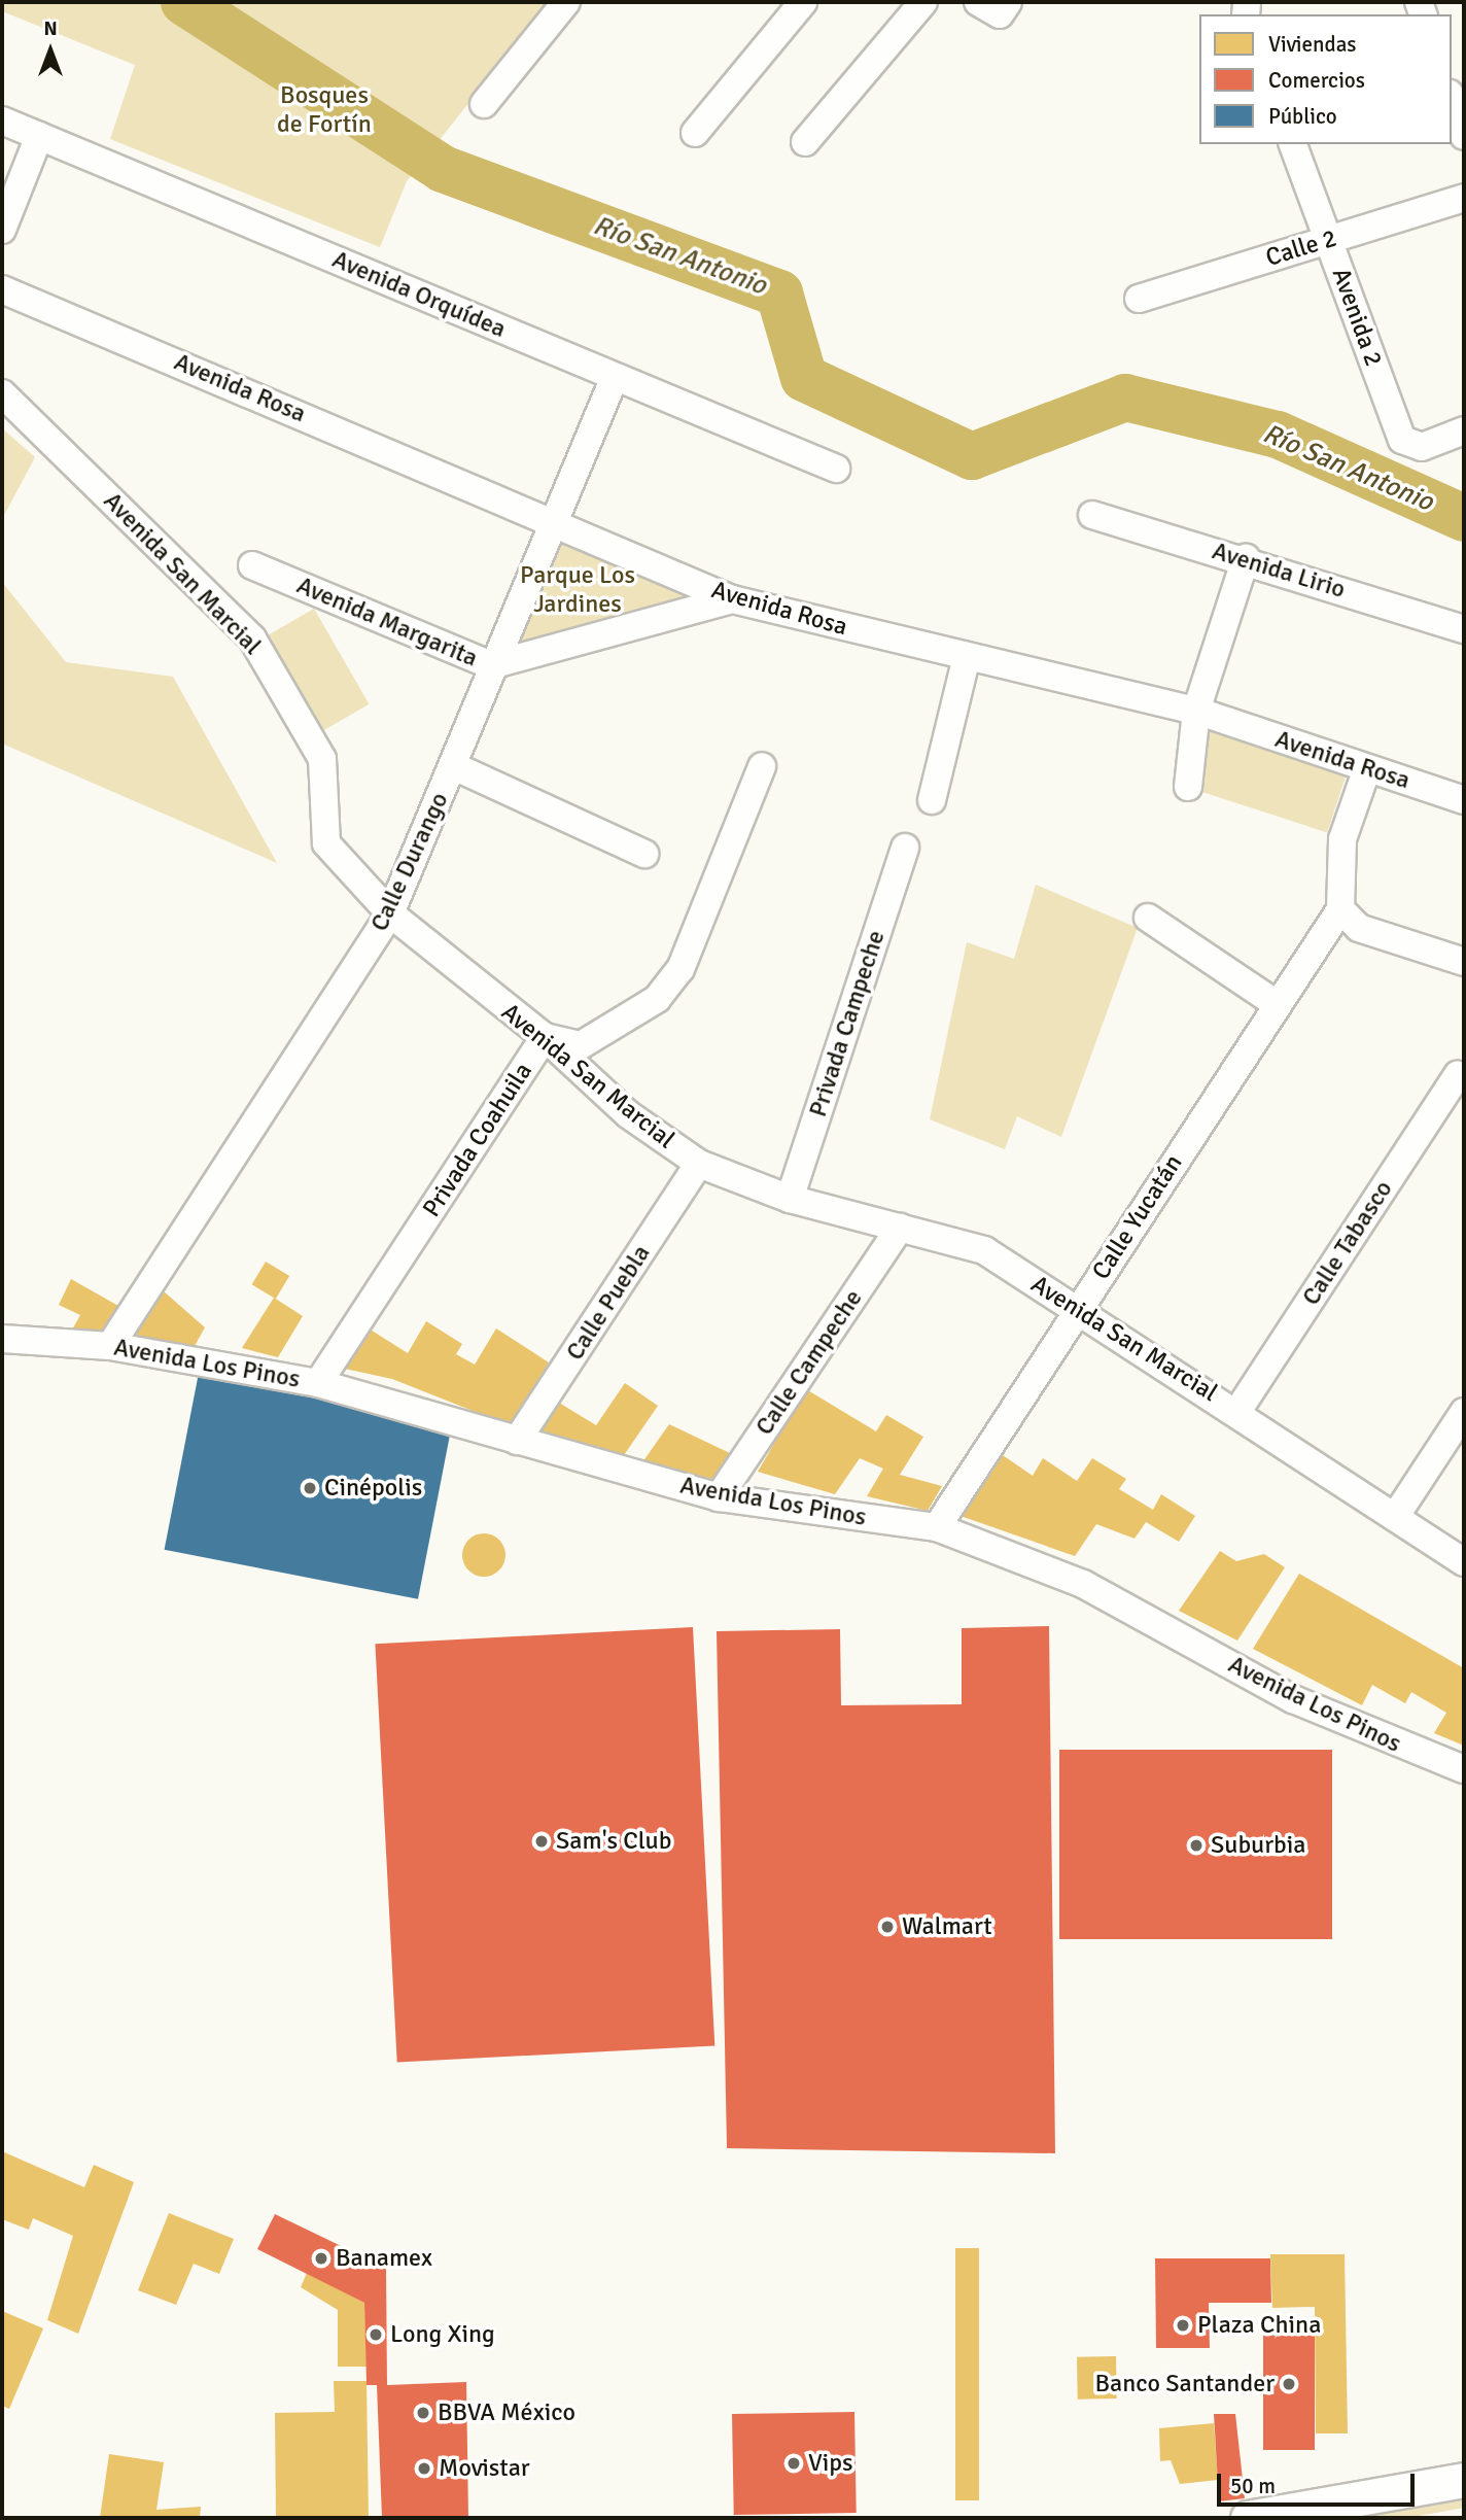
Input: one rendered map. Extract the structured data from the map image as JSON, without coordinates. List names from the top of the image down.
{
  "streets": {
    "street": [
      "Calle 2",
      "Avenida Orquídea",
      "Avenida 2",
      "Avenida Rosa",
      "Avenida Lirio",
      "Avenida San Marcial",
      "Avenida Margarita",
      "Calle Durango",
      "Privada Campeche",
      "Privada Coahuila",
      "Calle Yucatán",
      "Calle Tabasco",
      "Calle Puebla",
      "Calle Campeche",
      "Avenida Los Pinos"
    ]
  },
  "crossings": [
    ["Calle 2", "Avenida 2"],
    ["Avenida Orquídea", "Calle Durango"],
    ["Avenida Rosa", "Avenida Margarita"],
    ["Avenida Rosa", "Calle Durango"],
    ["Avenida San Marcial", "Calle Durango"],
    ["Avenida San Marcial", "Privada Campeche"],
    ["Avenida San Marcial", "Privada Coahuila"],
    ["Avenida San Marcial", "Calle Yucatán"],
    ["Avenida San Marcial", "Calle Tabasco"],
    ["Avenida San Marcial", "Calle Puebla"],
    ["Avenida San Marcial", "Calle Campeche"],
    ["Avenida Margarita", "Calle Durango"],
    ["Calle Durango", "Avenida Los Pinos"],
    ["Privada Coahuila", "Avenida Los Pinos"],
    ["Calle Yucatán", "Avenida Los Pinos"],
    ["Calle Puebla", "Avenida Los Pinos"],
    ["Calle Campeche", "Avenida Los Pinos"]
  ],
  "water": ["Río San Antonio"],
  "parks": ["Bosques de Fortín", "Parque Los Jardines"],
  "places": [
    "Cinépolis",
    "Sam's Club",
    "Suburbia",
    "Walmart",
    "Banamex",
    "Plaza China",
    "Long Xing",
    "Banco Santander",
    "BBVA México",
    "Vips",
    "Movistar"
  ],
  "legend": ["Viviendas", "Comercios", "Público"],
  "scale_bar": "50 m",
  "north": "top"
}
